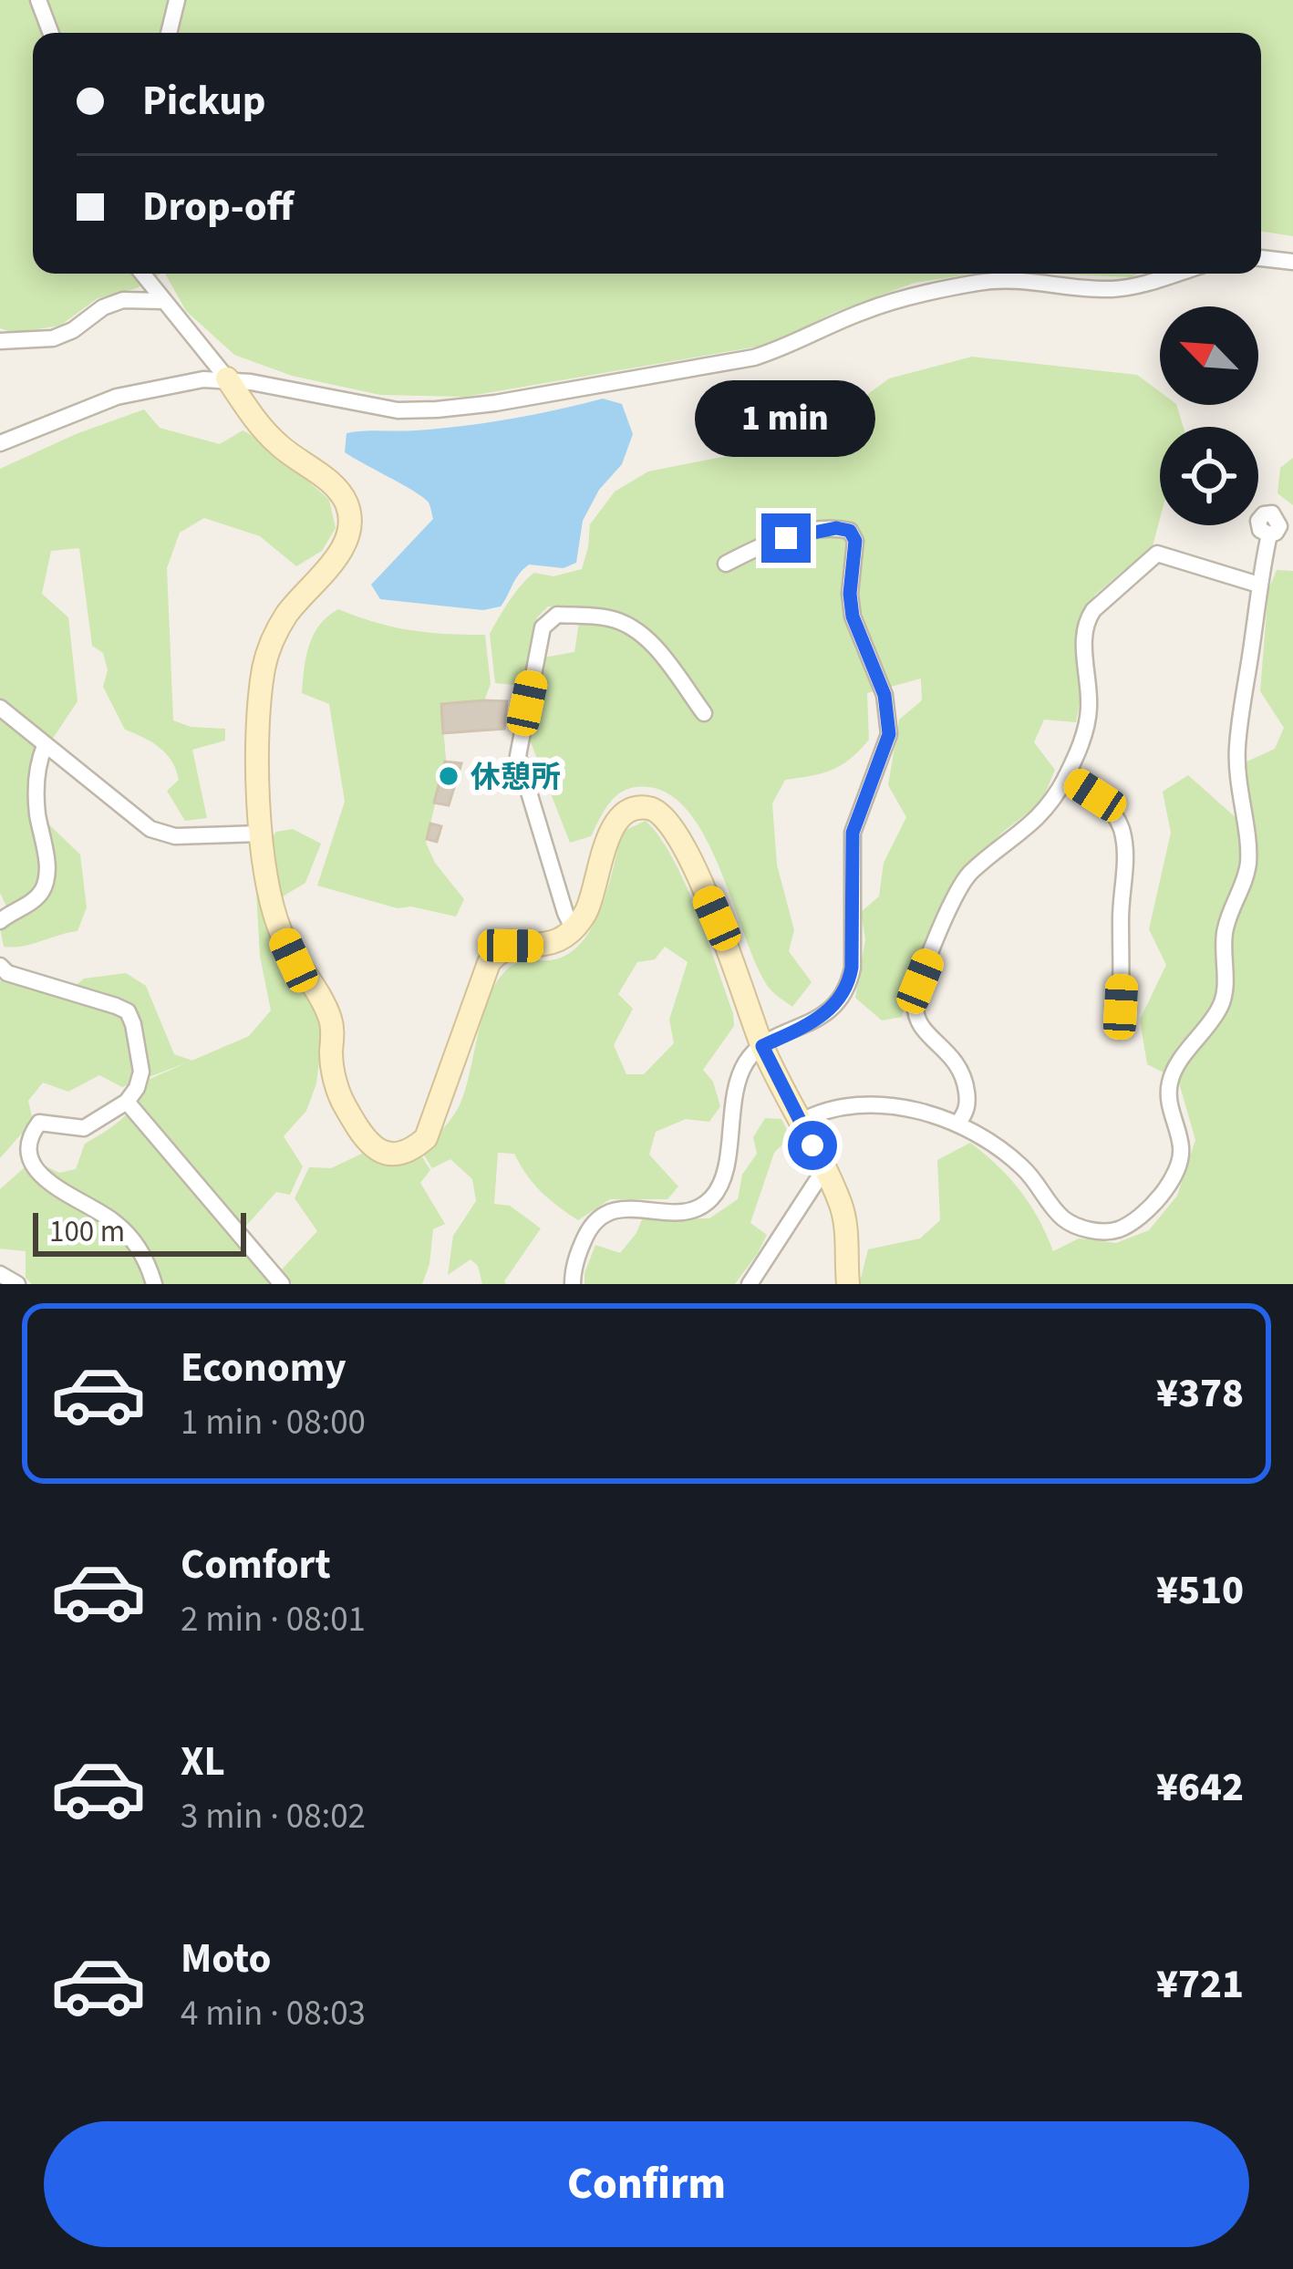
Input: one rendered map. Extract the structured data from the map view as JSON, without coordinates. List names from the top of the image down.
{
  "places": ["休憩所"],
  "scale_bar": "100 m",
  "north": "top left",
  "page": {
    "banner": ["Pickup", "Drop-off"],
    "bubble": "1 min",
    "scale": "100 m",
    "list": [
      {
        "name": "Economy",
        "note": "1 min · 08:00",
        "value": "¥378"
      },
      {
        "name": "Comfort",
        "note": "2 min · 08:01",
        "value": "¥510"
      },
      {
        "name": "XL",
        "note": "3 min · 08:02",
        "value": "¥642"
      },
      {
        "name": "Moto",
        "note": "4 min · 08:03",
        "value": "¥721"
      }
    ],
    "buttons": "Confirm"
  }
}
